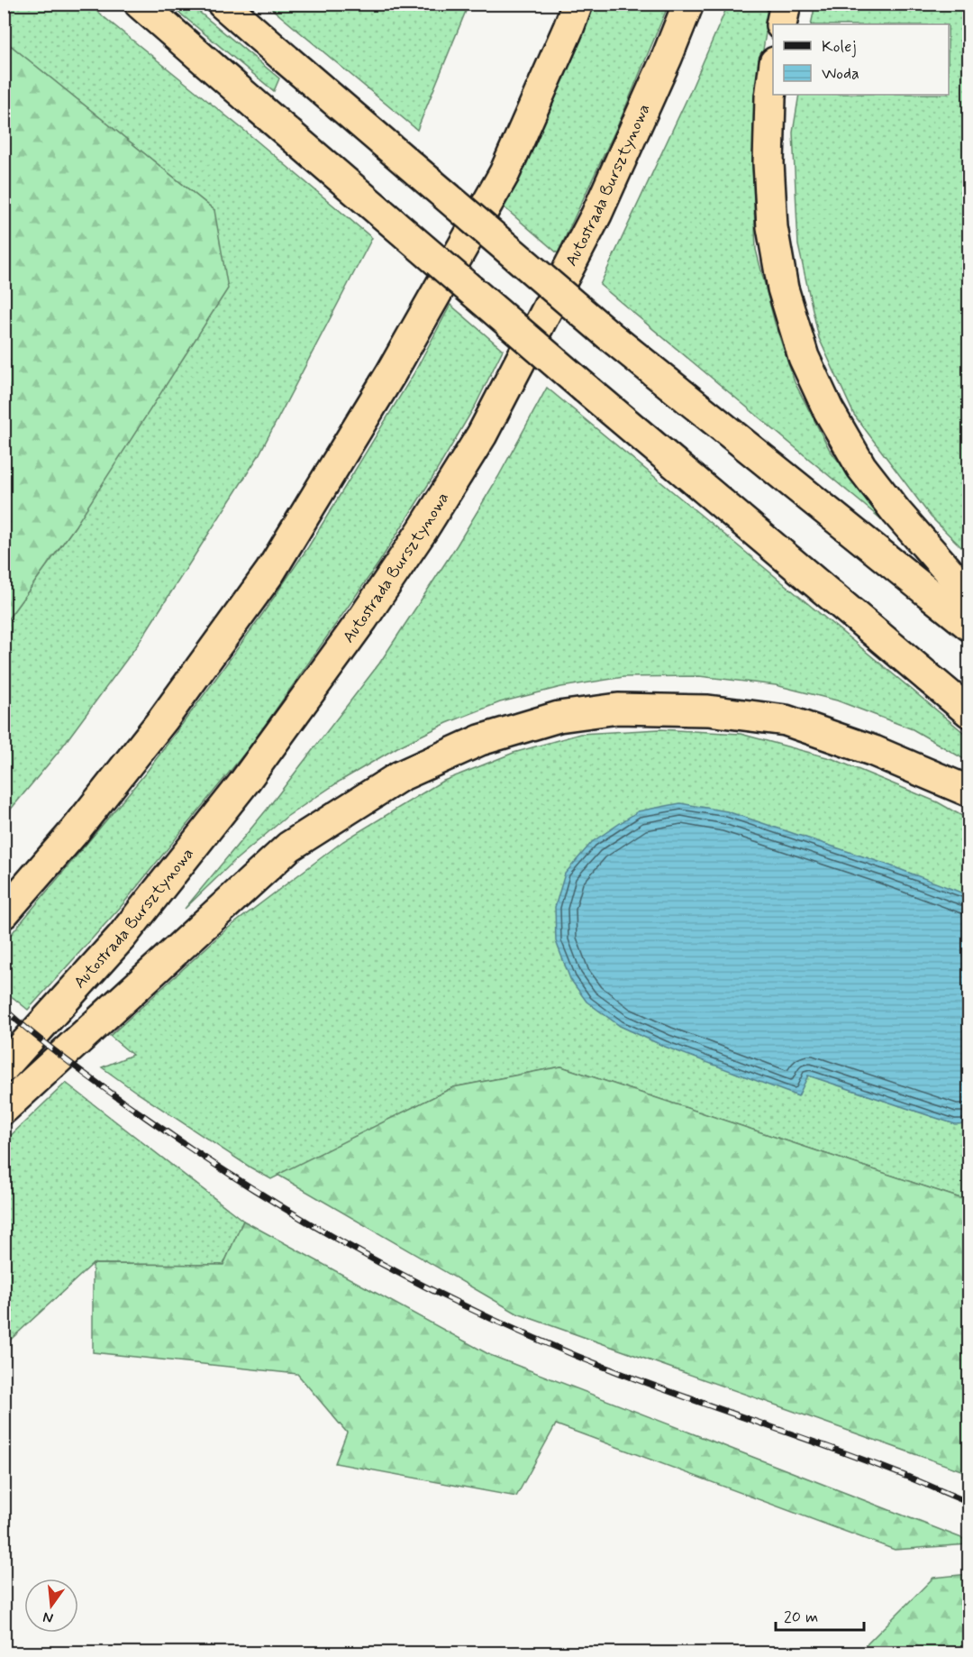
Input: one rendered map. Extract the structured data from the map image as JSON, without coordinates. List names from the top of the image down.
{
  "streets": {
    "highway": ["Autostrada Bursztynowa"]
  },
  "legend": ["Kolej", "Woda"],
  "scale_bar": "20 m",
  "north": "bottom"
}
